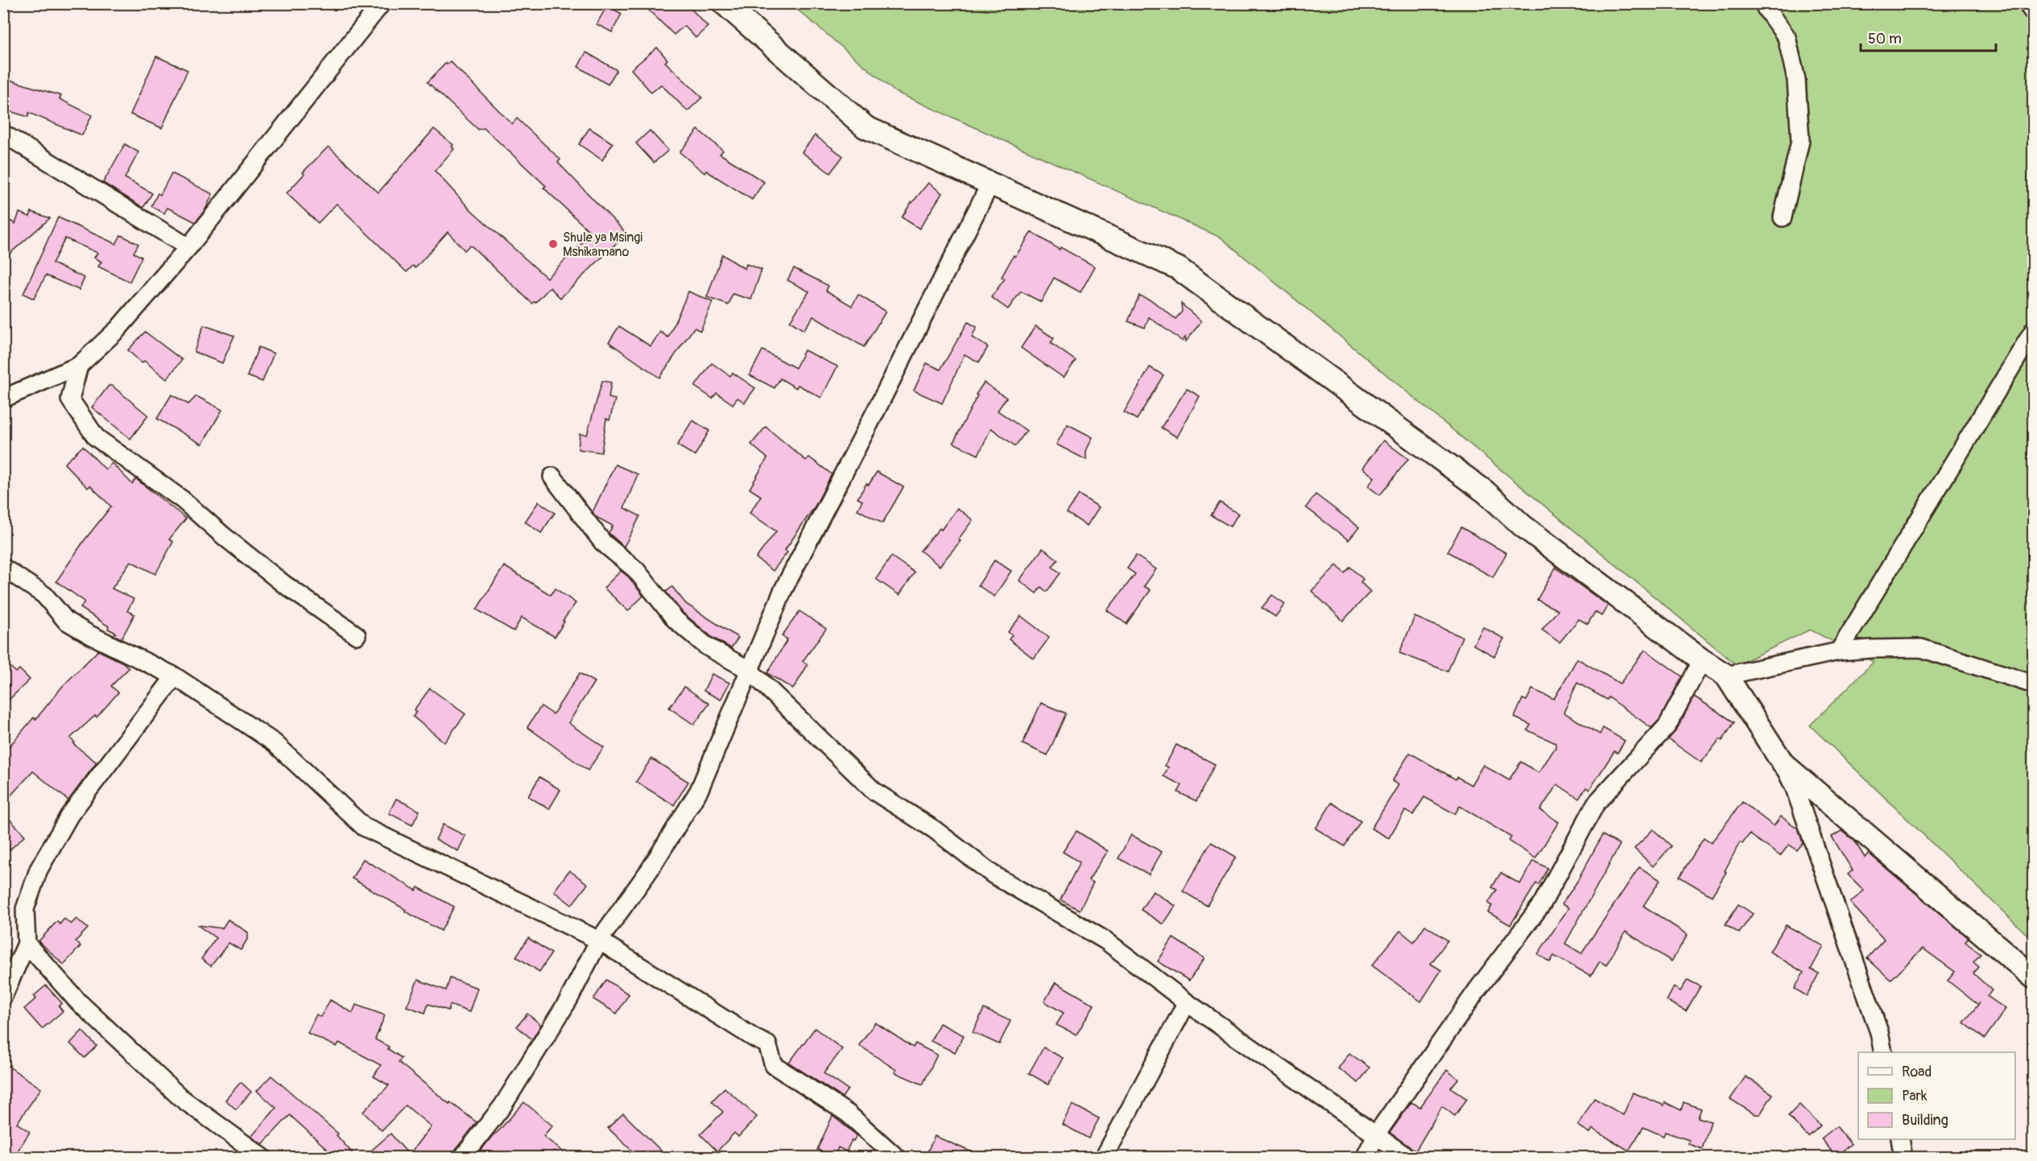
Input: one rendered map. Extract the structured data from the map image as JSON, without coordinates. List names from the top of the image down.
{
  "places": ["Shule ya Msingi Mshikamano"],
  "legend": ["Road", "Park", "Building"],
  "scale_bar": "50 m"
}
